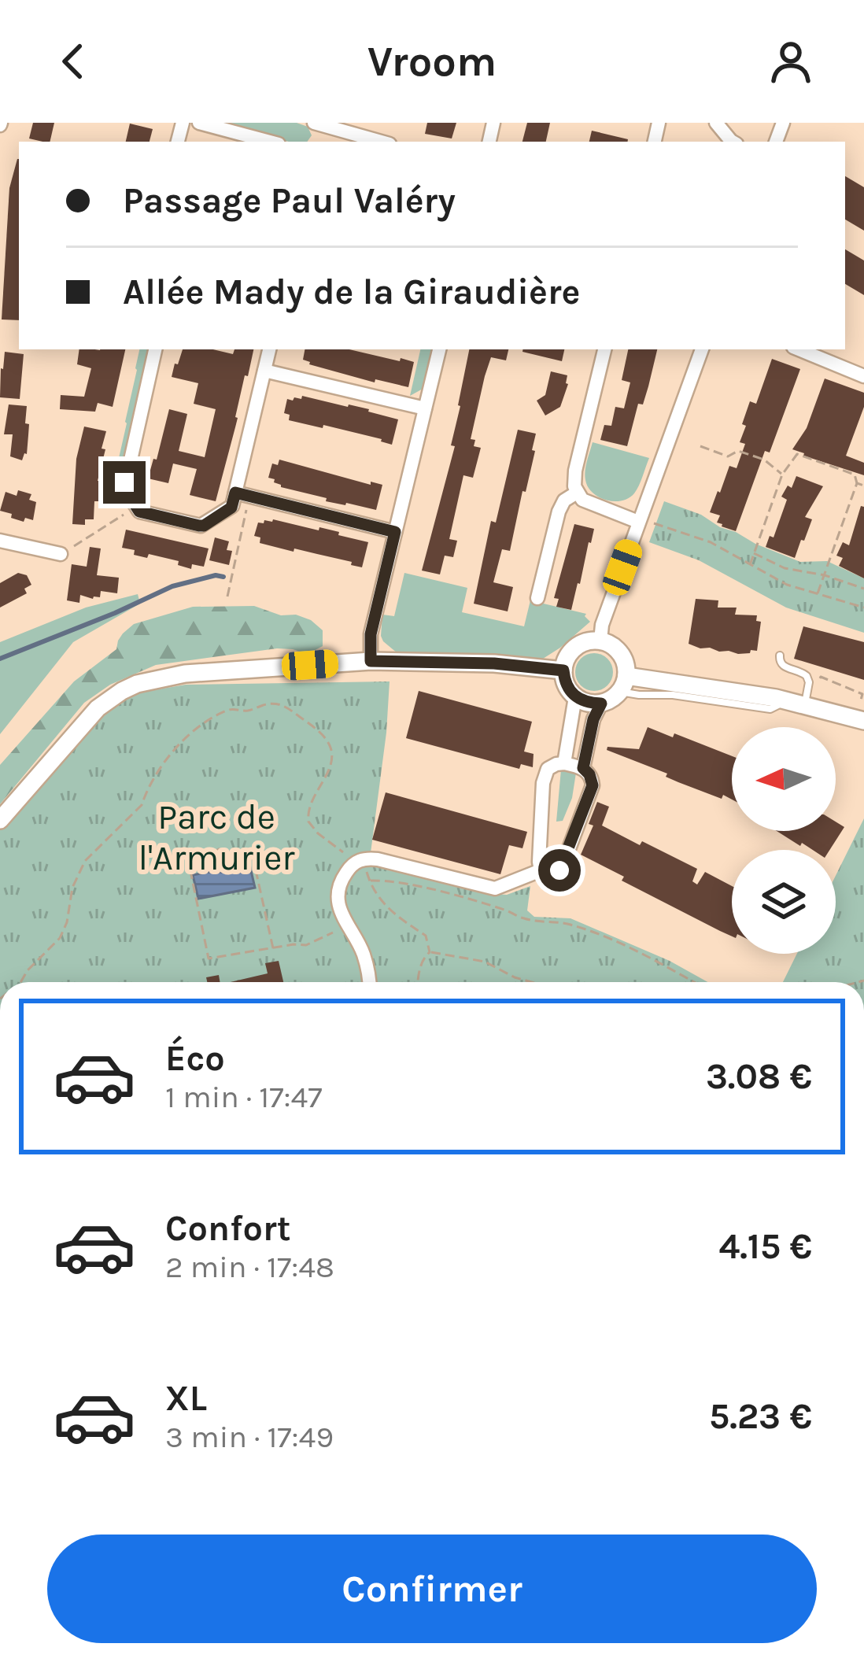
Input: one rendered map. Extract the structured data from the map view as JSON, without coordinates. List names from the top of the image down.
{
  "parks": ["Parc de l'Armurier"],
  "north": "left",
  "page": {
    "header": "Vroom",
    "banner": ["Passage Paul Valéry", "Allée Mady de la Giraudière"],
    "list": [
      {
        "name": "Éco",
        "note": "1 min · 17:47",
        "value": "3.08 €"
      },
      {
        "name": "Confort",
        "note": "2 min · 17:48",
        "value": "4.15 €"
      },
      {
        "name": "XL",
        "note": "3 min · 17:49",
        "value": "5.23 €"
      }
    ],
    "buttons": "Confirmer"
  }
}
